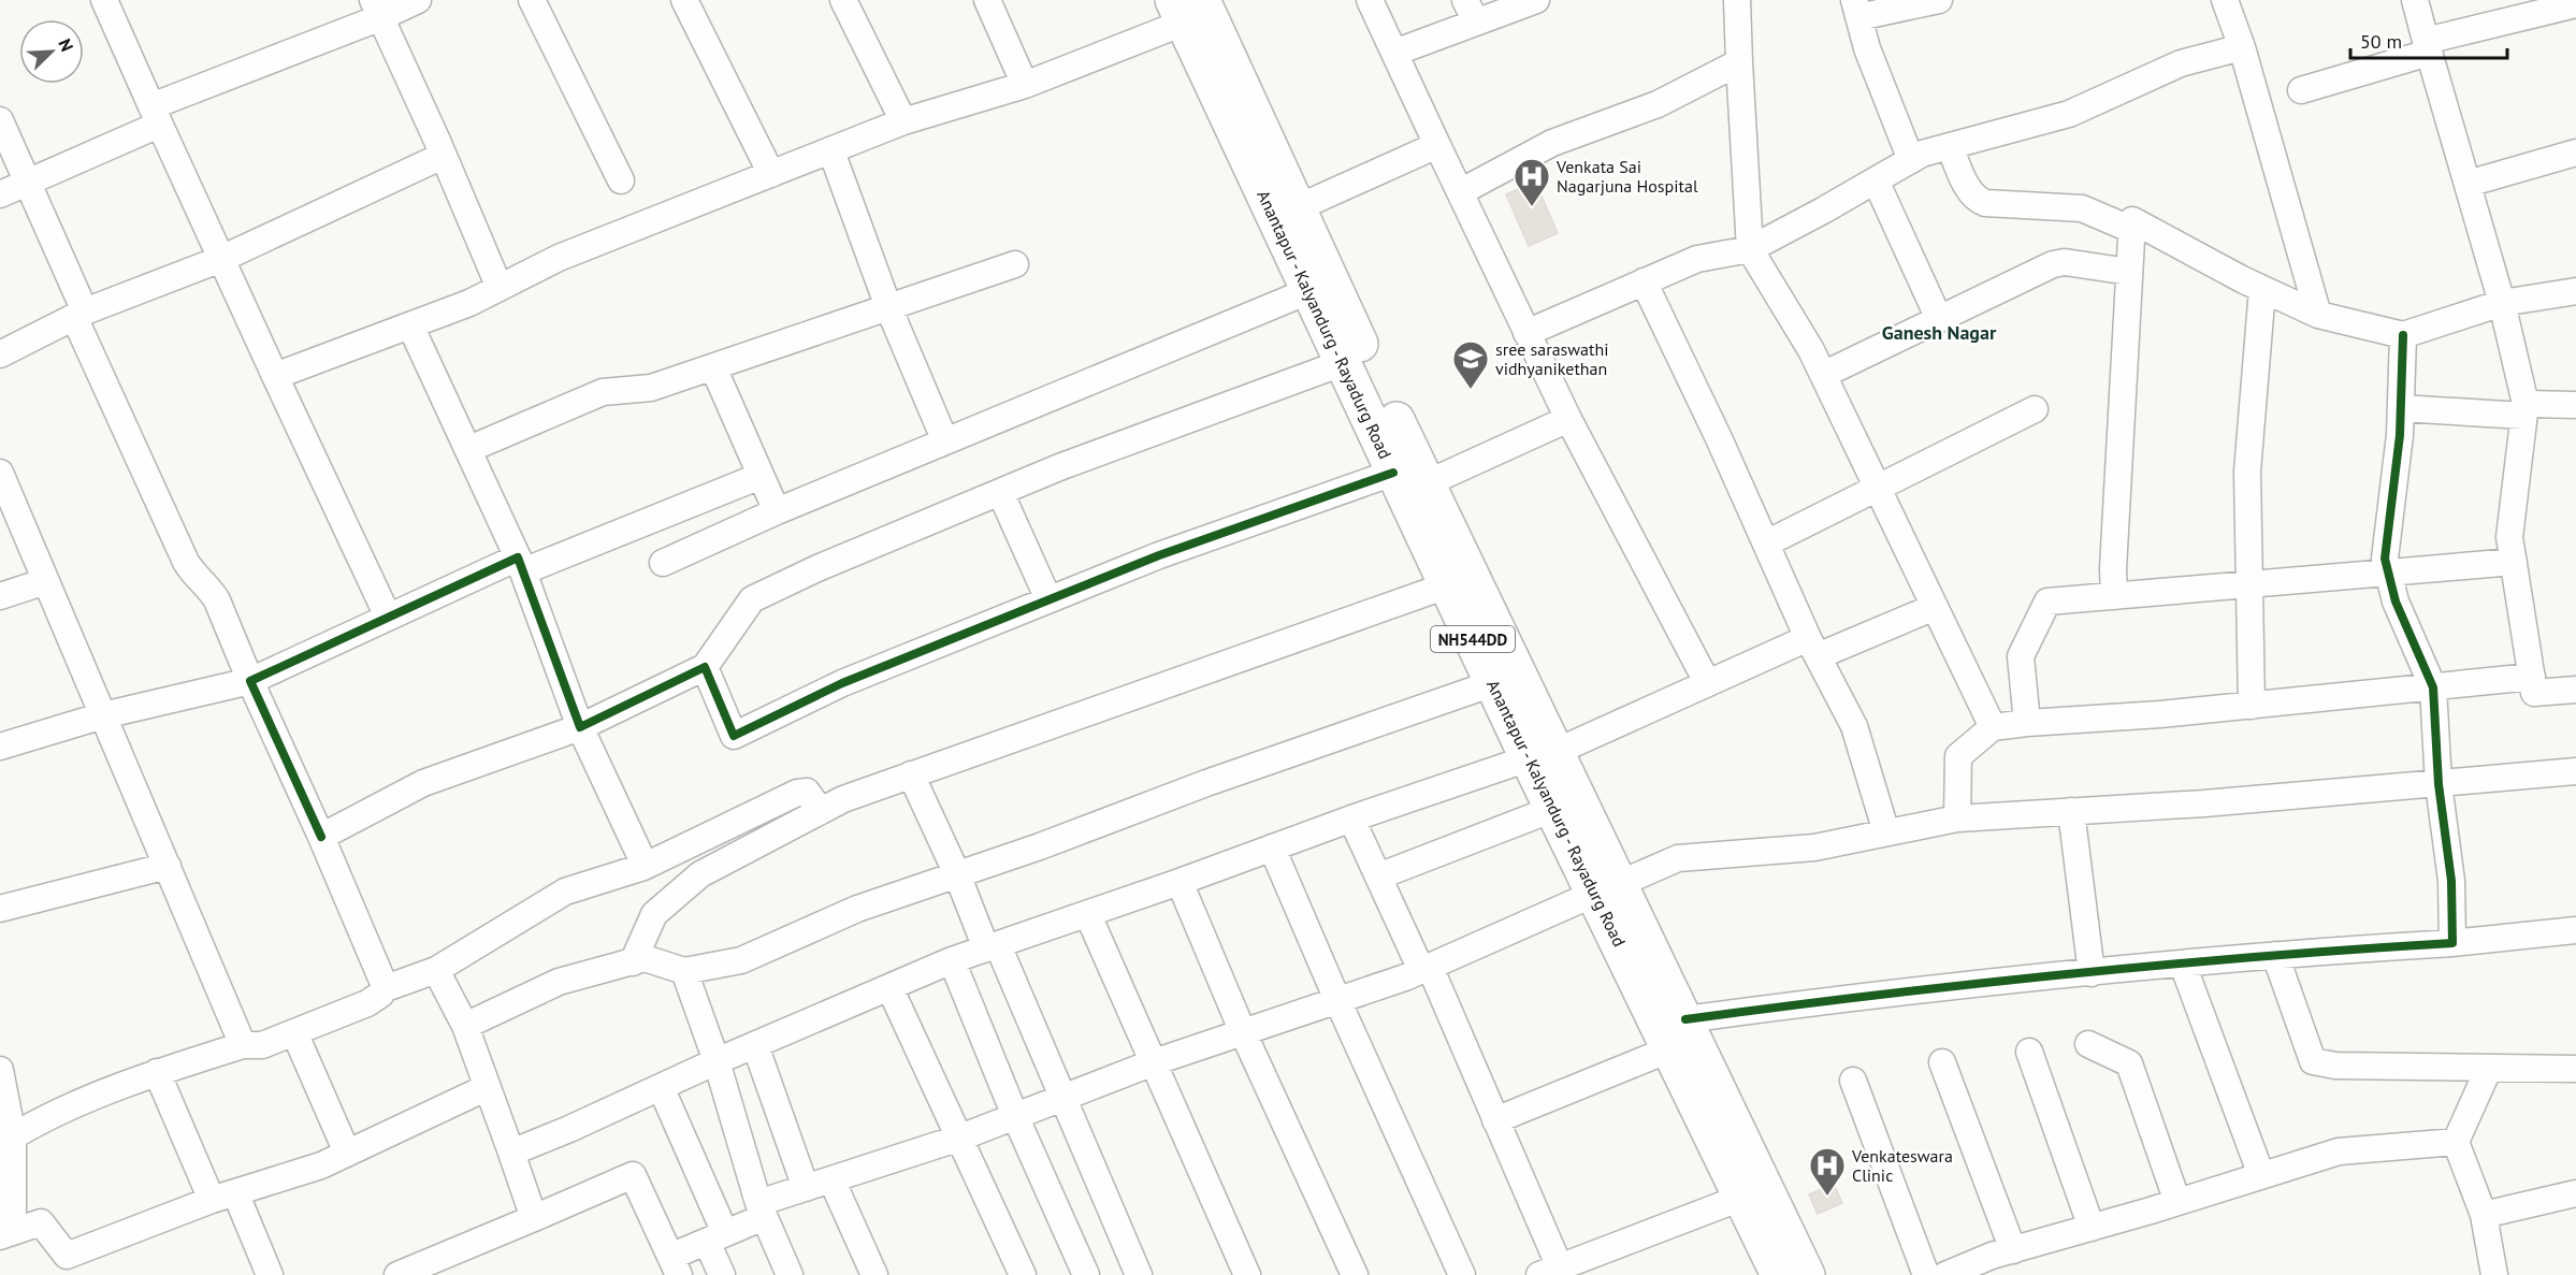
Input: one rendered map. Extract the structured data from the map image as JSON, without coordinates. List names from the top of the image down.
{
  "streets": {
    "highway": ["Anantapur - Kalyandurg - Rayadurg Road", "NH544DD"]
  },
  "districts": ["Ganesh Nagar"],
  "places": {
    "hospital": ["Venkata Sai Nagarjuna Hospital", "Venkateswara Clinic"],
    "school or university": ["sree saraswathi vidhyanikethan"]
  },
  "scale_bar": "50 m",
  "north": "top right"
}
